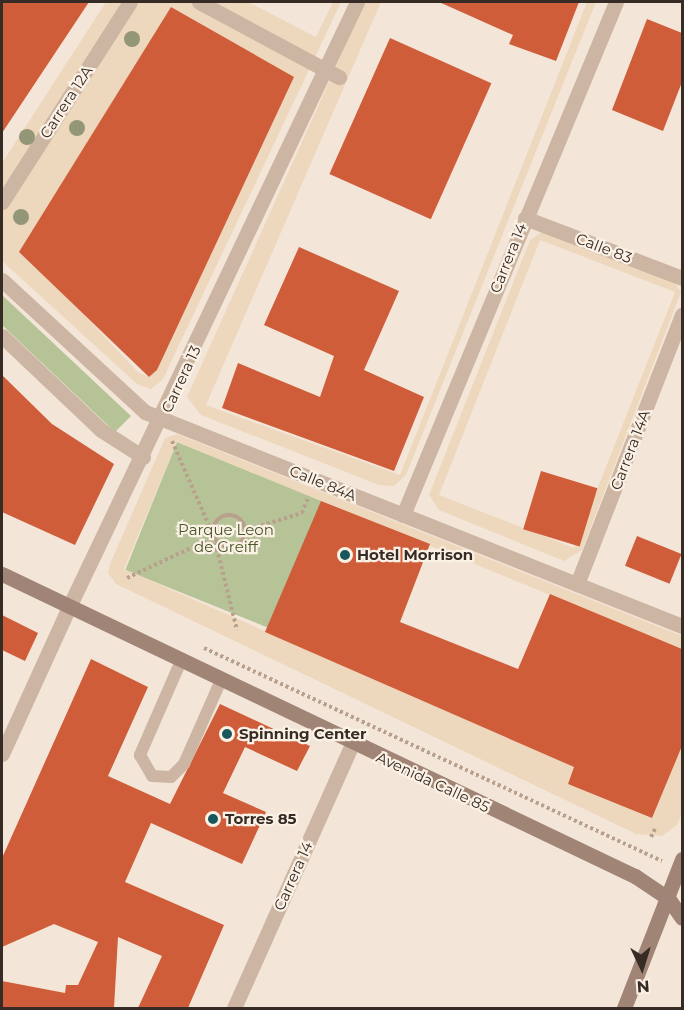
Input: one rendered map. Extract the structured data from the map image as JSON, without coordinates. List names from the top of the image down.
{
  "streets": {
    "main road": ["Avenida Calle 85"],
    "street": [
      "Carrera 12A",
      "Calle 83",
      "Carrera 14",
      "Carrera 13",
      "Carrera 14A",
      "Calle 84A"
    ]
  },
  "crossings": [
    ["Calle 83", "Carrera 14"],
    ["Carrera 14", "Calle 84A"],
    ["Carrera 14", "Avenida Calle 85"],
    ["Carrera 13", "Calle 84A"],
    ["Carrera 13", "Avenida Calle 85"],
    ["Carrera 14A", "Calle 84A"]
  ],
  "parks": ["Parque Leon de Greiff"],
  "places": ["Hotel Morrison", "Spinning Center", "Torres 85"],
  "north": "bottom"
}
